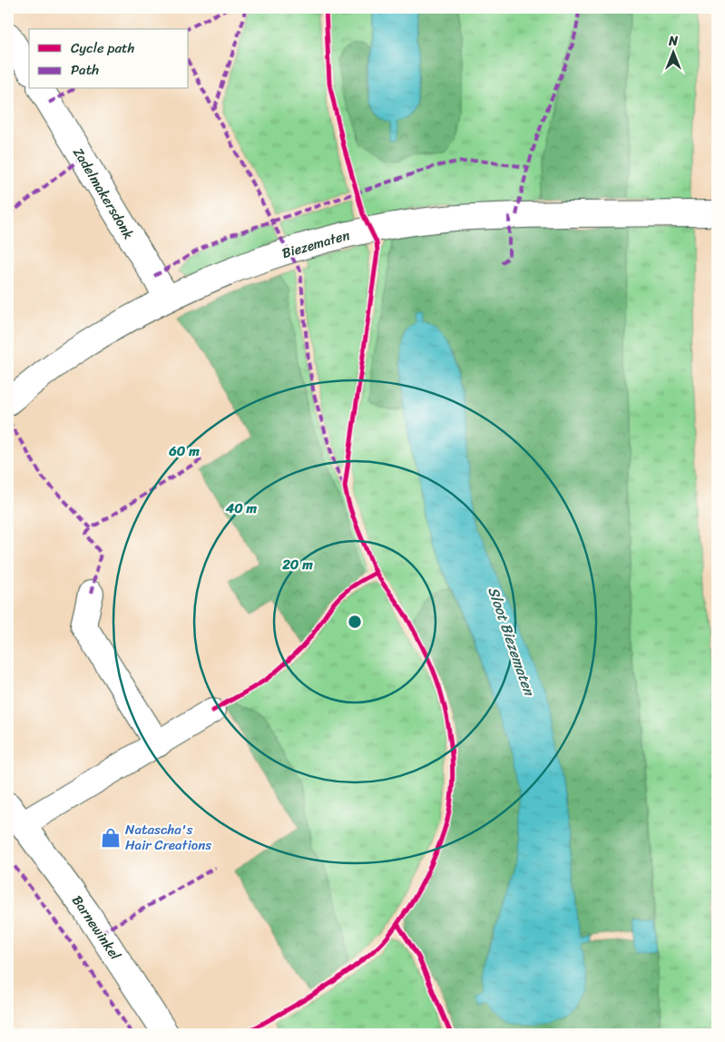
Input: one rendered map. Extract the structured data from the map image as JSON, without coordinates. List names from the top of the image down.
{
  "streets": {
    "street": ["Zadelmakersdonk", "Biezematen", "Barnewinkel"]
  },
  "crossings": [
    ["Zadelmakersdonk", "Biezematen"]
  ],
  "water": ["Sloot Biezematen"],
  "places": {
    "shop": ["Natascha's Hair Creations"]
  },
  "legend": ["Cycle path", "Path"],
  "north": "top",
  "rings": ["60 m", "40 m", "20 m"]
}
